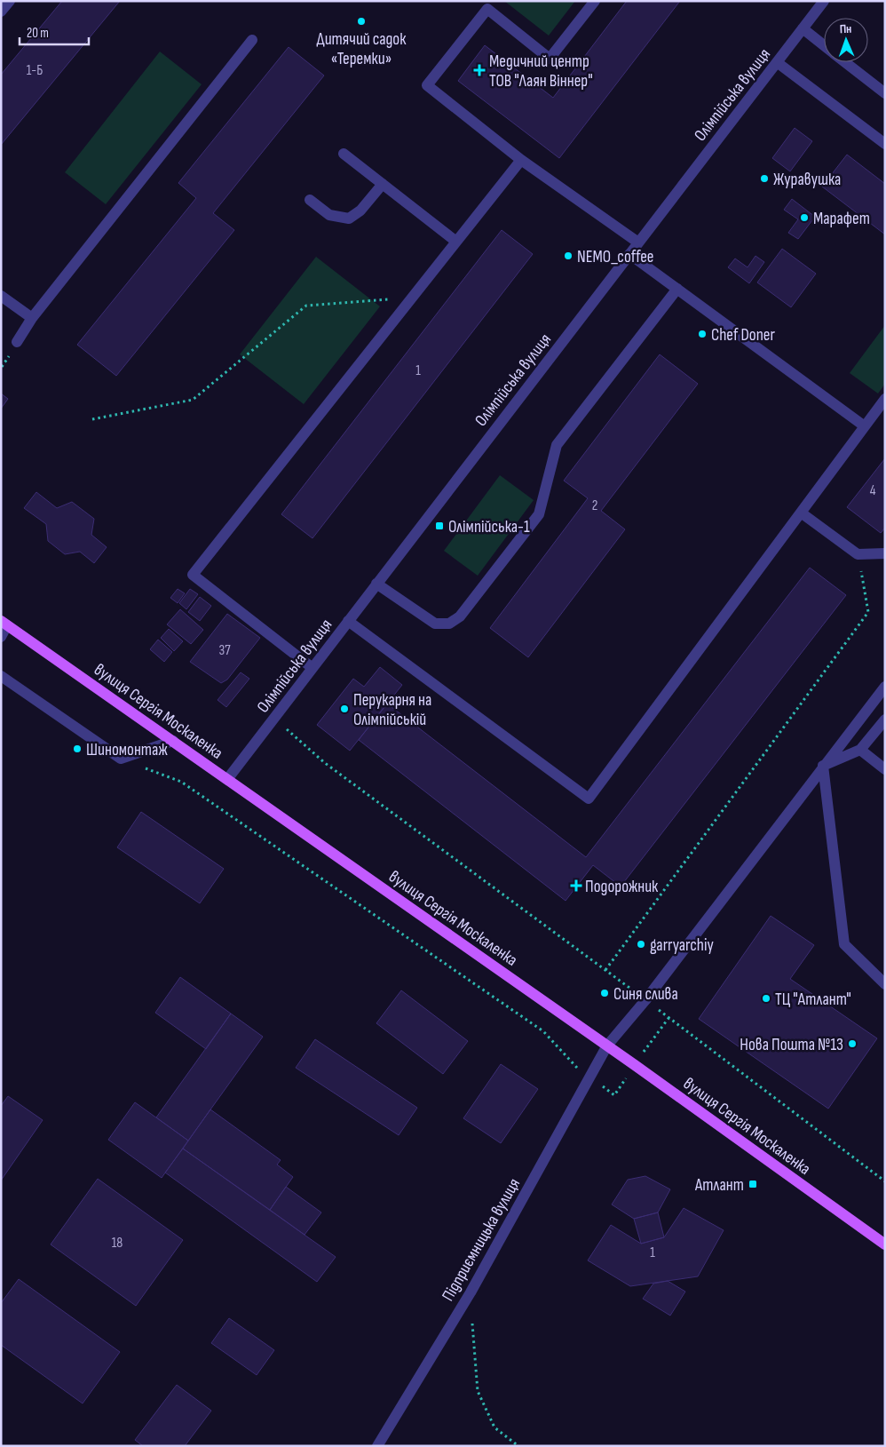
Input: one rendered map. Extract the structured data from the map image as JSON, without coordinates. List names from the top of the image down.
{
  "streets": {
    "main road": ["вулиця Сергія Москаленка"],
    "street": ["Олімпійська вулиця", "Підприємницька вулиця"]
  },
  "crossings": [
    ["Олімпійська вулиця", "вулиця Сергія Москаленка"],
    ["вулиця Сергія Москаленка", "Підприємницька вулиця"]
  ],
  "places": {
    "other": [
      "Дитячий садок «Теремки»",
      "Журавушка",
      "Марафет",
      "NEMO_coffee",
      "Chef Doner",
      "Перукарня на Олімпійській",
      "Шиномонтаж",
      "garryarchiy",
      "Синя слива",
      "ТЦ \"Атлант\"",
      "Нова Пошта №13"
    ],
    "health": ["Медичний центр ТОВ \"Лаян Віннер\"", "Подорожник"],
    "transit": ["Олімпійська-1", "Атлант"]
  },
  "house_numbers": [
    "1-Б",
    "1",
    "4",
    "2",
    "37",
    "18",
    "1"
  ],
  "scale_bar": "20 m",
  "north": "top"
}
